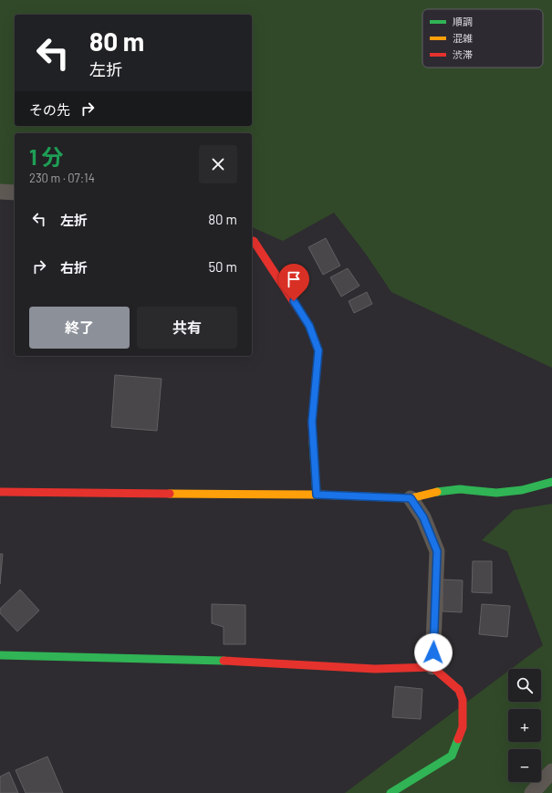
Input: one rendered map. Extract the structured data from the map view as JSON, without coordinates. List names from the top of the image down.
{
  "legend": ["順調", "混雑", "渋滞"],
  "page": {
    "turn": ["80 m", "左折"],
    "then": "その先",
    "heading": ["1 分", "230 m · 07:14"],
    "list": [
      {
        "name": "左折",
        "value": "80 m"
      },
      {
        "name": "右折",
        "value": "50 m"
      }
    ],
    "buttons": ["終了", "共有"],
    "map_buttons": ["+", "−"]
  }
}
